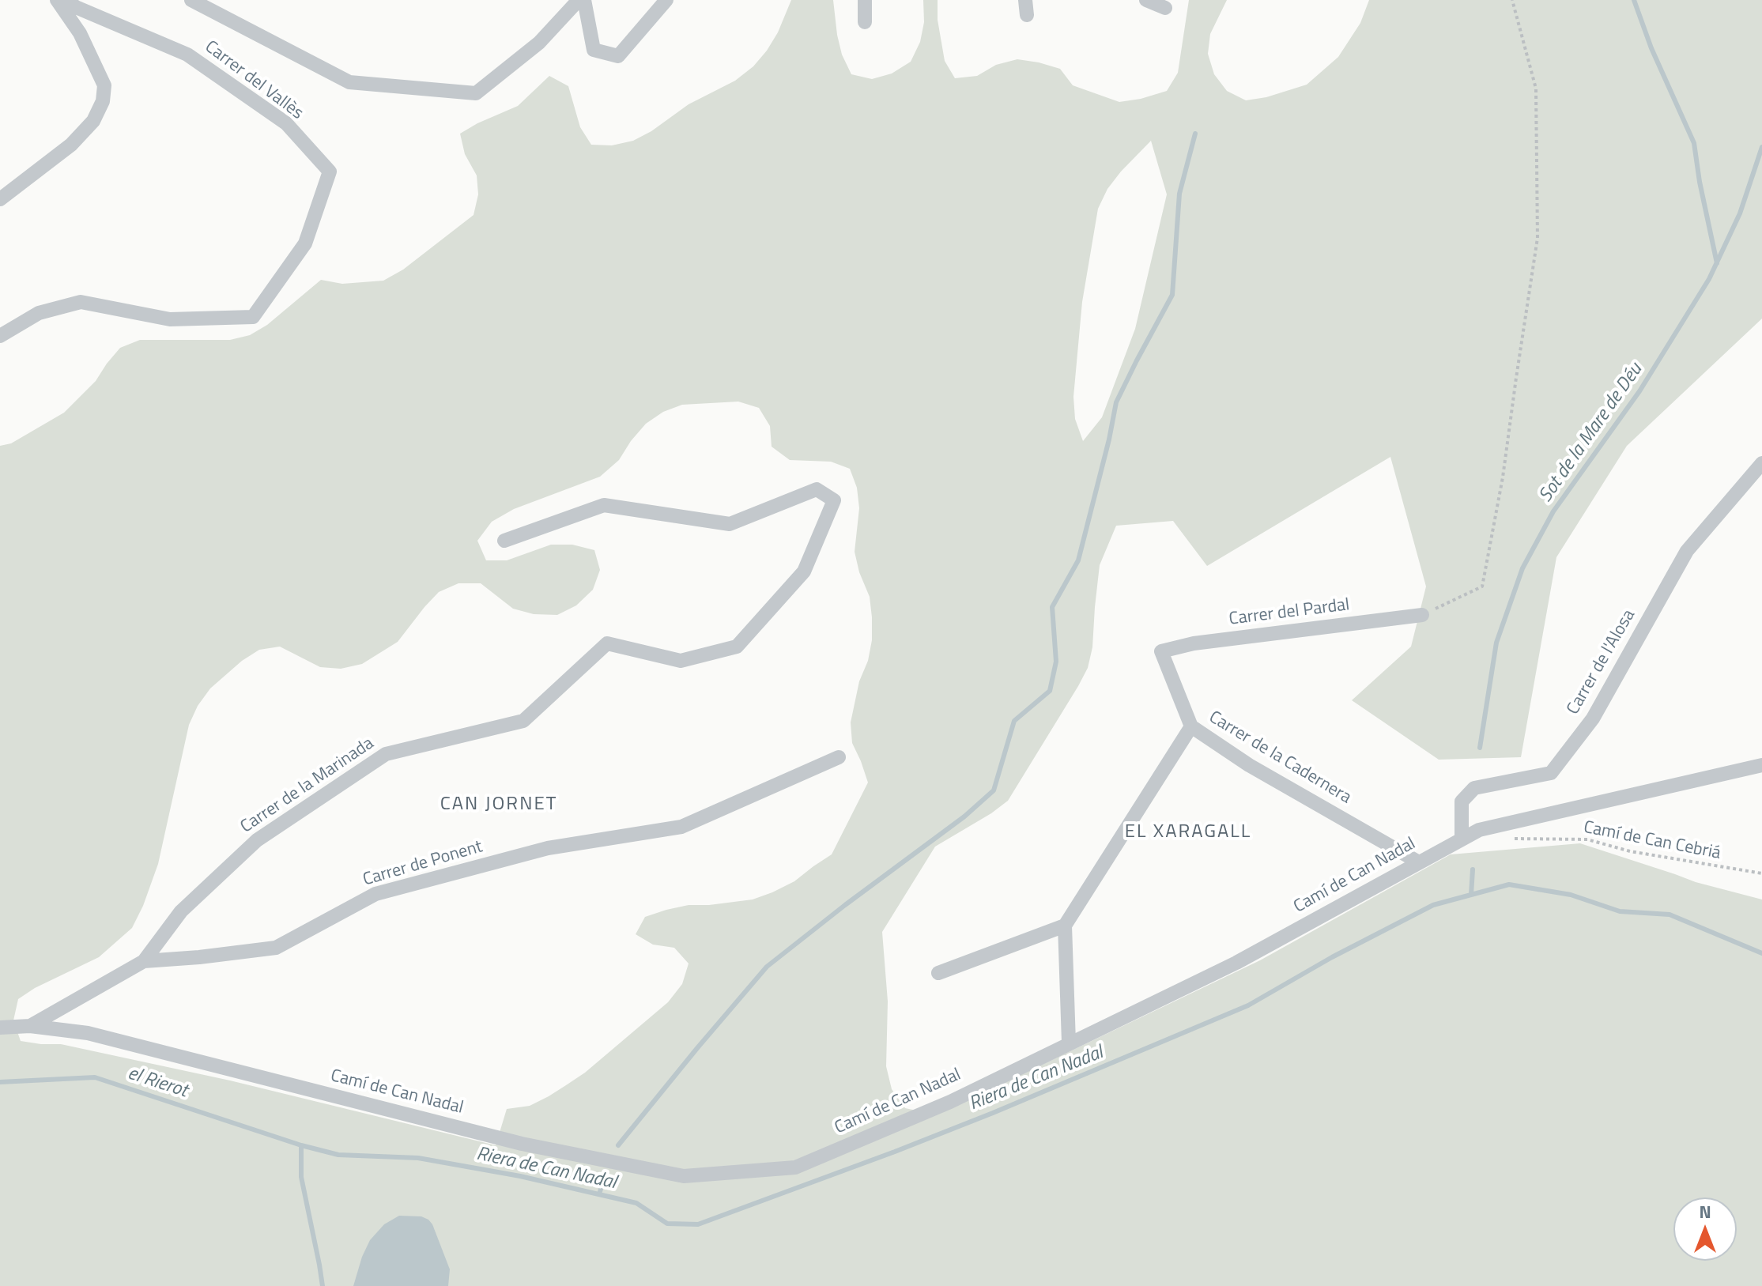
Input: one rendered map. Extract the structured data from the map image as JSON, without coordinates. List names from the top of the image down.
{
  "streets": {
    "street": [
      "Carrer del Vallès",
      "Carrer del Pardal",
      "Carrer de l'Alosa",
      "Carrer de la Cadernera",
      "Carrer de la Marinada",
      "Carrer de Ponent",
      "Camí de Can Nadal"
    ],
    "path": ["Camí de Can Cebriá"]
  },
  "crossings": [
    ["Carrer del Pardal", "Carrer de la Cadernera"],
    ["Carrer de l'Alosa", "Camí de Can Nadal"],
    ["Carrer de la Cadernera", "Camí de Can Nadal"],
    ["Carrer de la Marinada", "Carrer de Ponent"],
    ["Carrer de Ponent", "Camí de Can Nadal"]
  ],
  "districts": ["CAN JORNET", "EL XARAGALL"],
  "water": ["Sot de la Mare de Déu", "Riera de Can Nadal", "el Rierot"],
  "north": "top"
}
